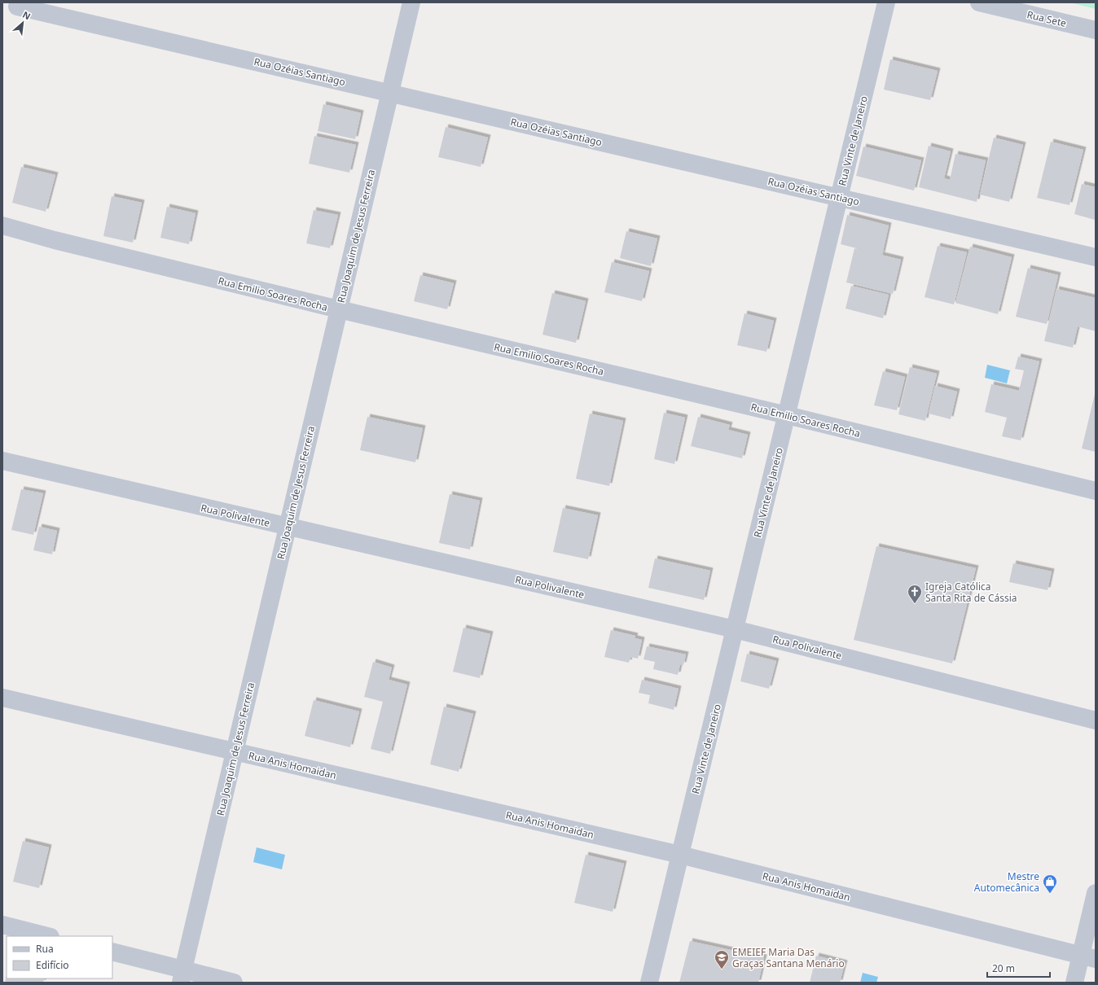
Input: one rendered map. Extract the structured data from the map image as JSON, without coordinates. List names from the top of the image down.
{
  "streets": {
    "street": [
      "Rua Sete",
      "Rua Ozéias Santiago",
      "Rua Vinte de Janeiro",
      "Rua Joaquim de Jesus Ferreira",
      "Rua Emilio Soares Rocha",
      "Rua Polivalente",
      "Rua Anis Homaidan"
    ]
  },
  "crossings": [
    ["Rua Ozéias Santiago", "Rua Vinte de Janeiro"],
    ["Rua Ozéias Santiago", "Rua Joaquim de Jesus Ferreira"],
    ["Rua Vinte de Janeiro", "Rua Emilio Soares Rocha"],
    ["Rua Vinte de Janeiro", "Rua Polivalente"],
    ["Rua Vinte de Janeiro", "Rua Anis Homaidan"],
    ["Rua Joaquim de Jesus Ferreira", "Rua Emilio Soares Rocha"],
    ["Rua Joaquim de Jesus Ferreira", "Rua Polivalente"],
    ["Rua Joaquim de Jesus Ferreira", "Rua Anis Homaidan"]
  ],
  "places": {
    "church": ["Igreja Católica Santa Rita de Cássia"],
    "shop": ["Mestre Automecânica"],
    "school or university": ["EMEIEF Maria Das Graças Santana Menário"]
  },
  "legend": ["Rua", "Edifício"],
  "scale_bar": "20 m",
  "north": "top right"
}
